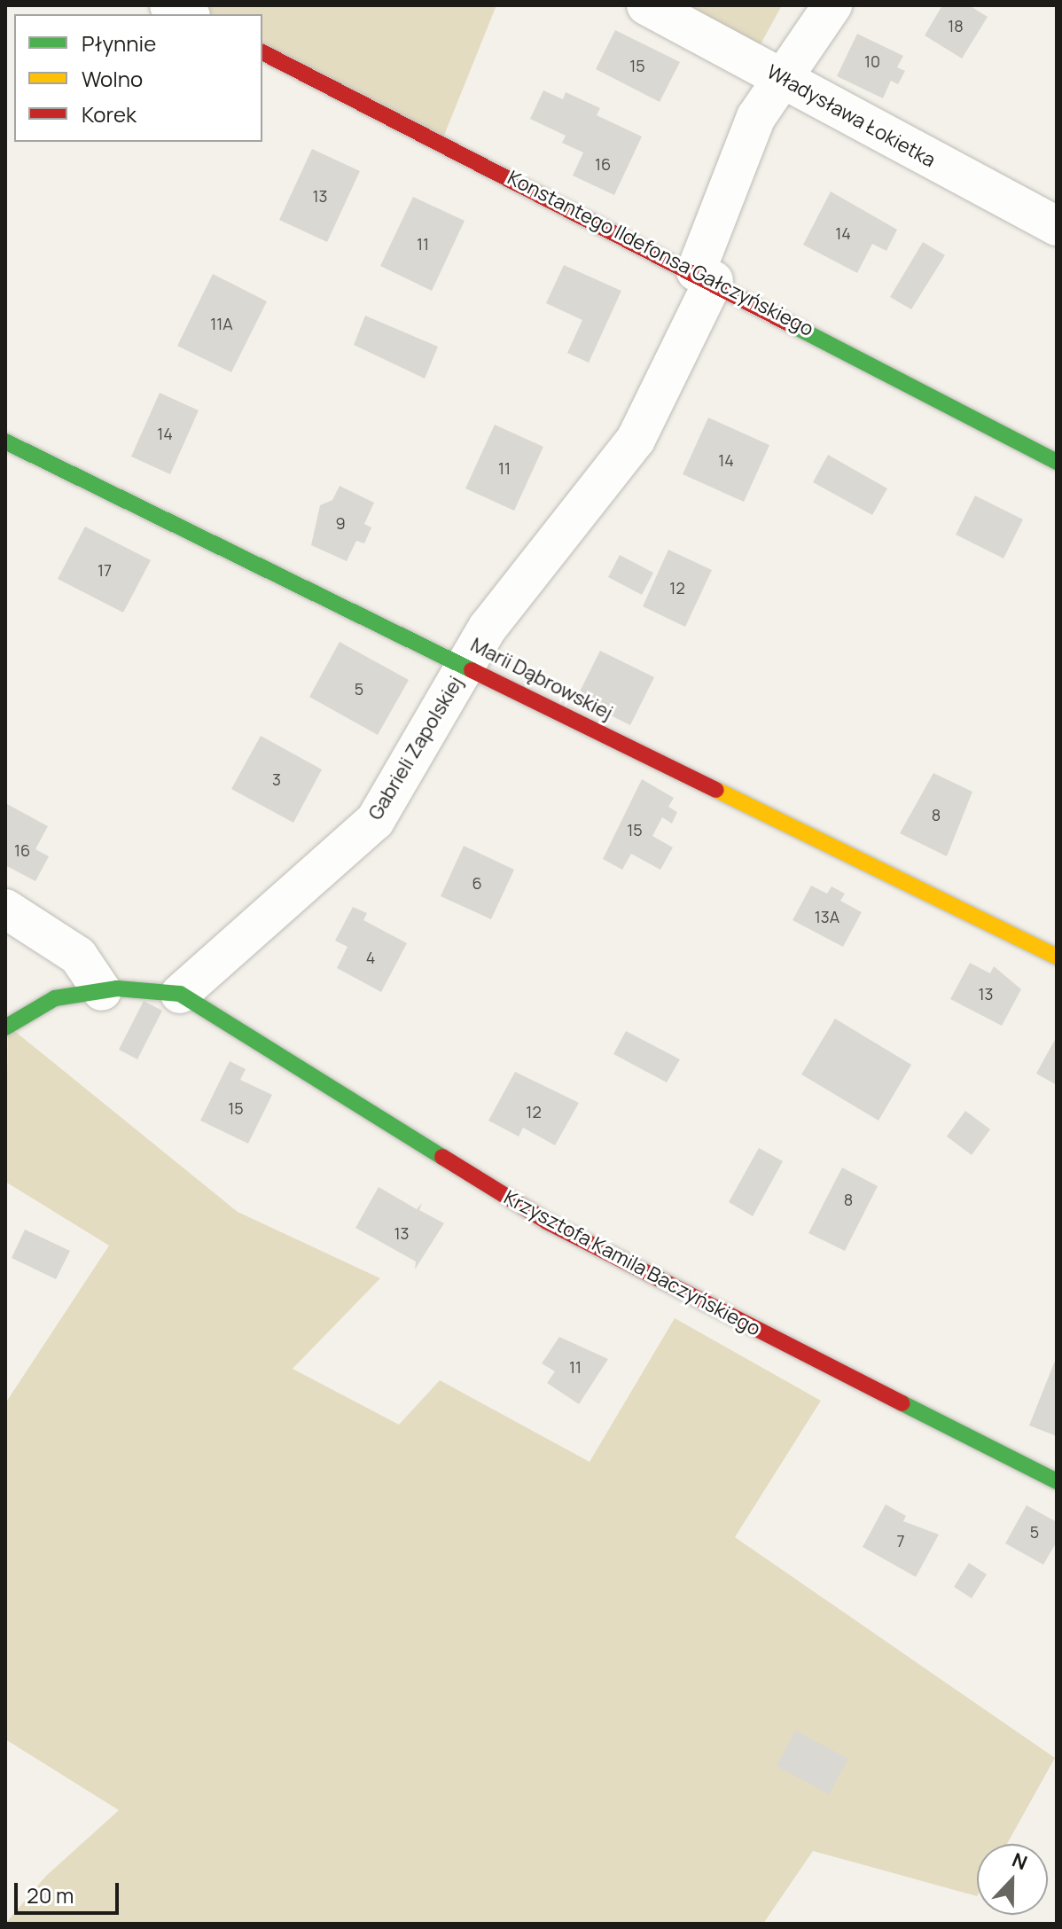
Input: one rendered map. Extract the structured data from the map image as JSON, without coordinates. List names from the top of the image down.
{
  "streets": {
    "street": [
      "Władysława Łokietka",
      "Konstantego Ildefonsa Gałczyńskiego",
      "Marii Dąbrowskiej",
      "Gabrieli Zapolskiej",
      "Krzysztofa Kamila Baczyńskiego"
    ]
  },
  "crossings": [
    ["Władysława Łokietka", "Gabrieli Zapolskiej"],
    ["Konstantego Ildefonsa Gałczyńskiego", "Gabrieli Zapolskiej"],
    ["Marii Dąbrowskiej", "Gabrieli Zapolskiej"],
    ["Gabrieli Zapolskiej", "Krzysztofa Kamila Baczyńskiego"]
  ],
  "house_numbers": [
    "18",
    "10",
    "15",
    "16",
    "13",
    "14",
    "11",
    "11A",
    "14",
    "14",
    "11",
    "9",
    "17",
    "12",
    "5",
    "3",
    "8",
    "15",
    "16",
    "6",
    "13A",
    "4",
    "13",
    "15",
    "12",
    "8",
    "13",
    "11",
    "5",
    "7"
  ],
  "legend": ["Płynnie", "Wolno", "Korek"],
  "scale_bar": "20 m",
  "north": "top"
}
